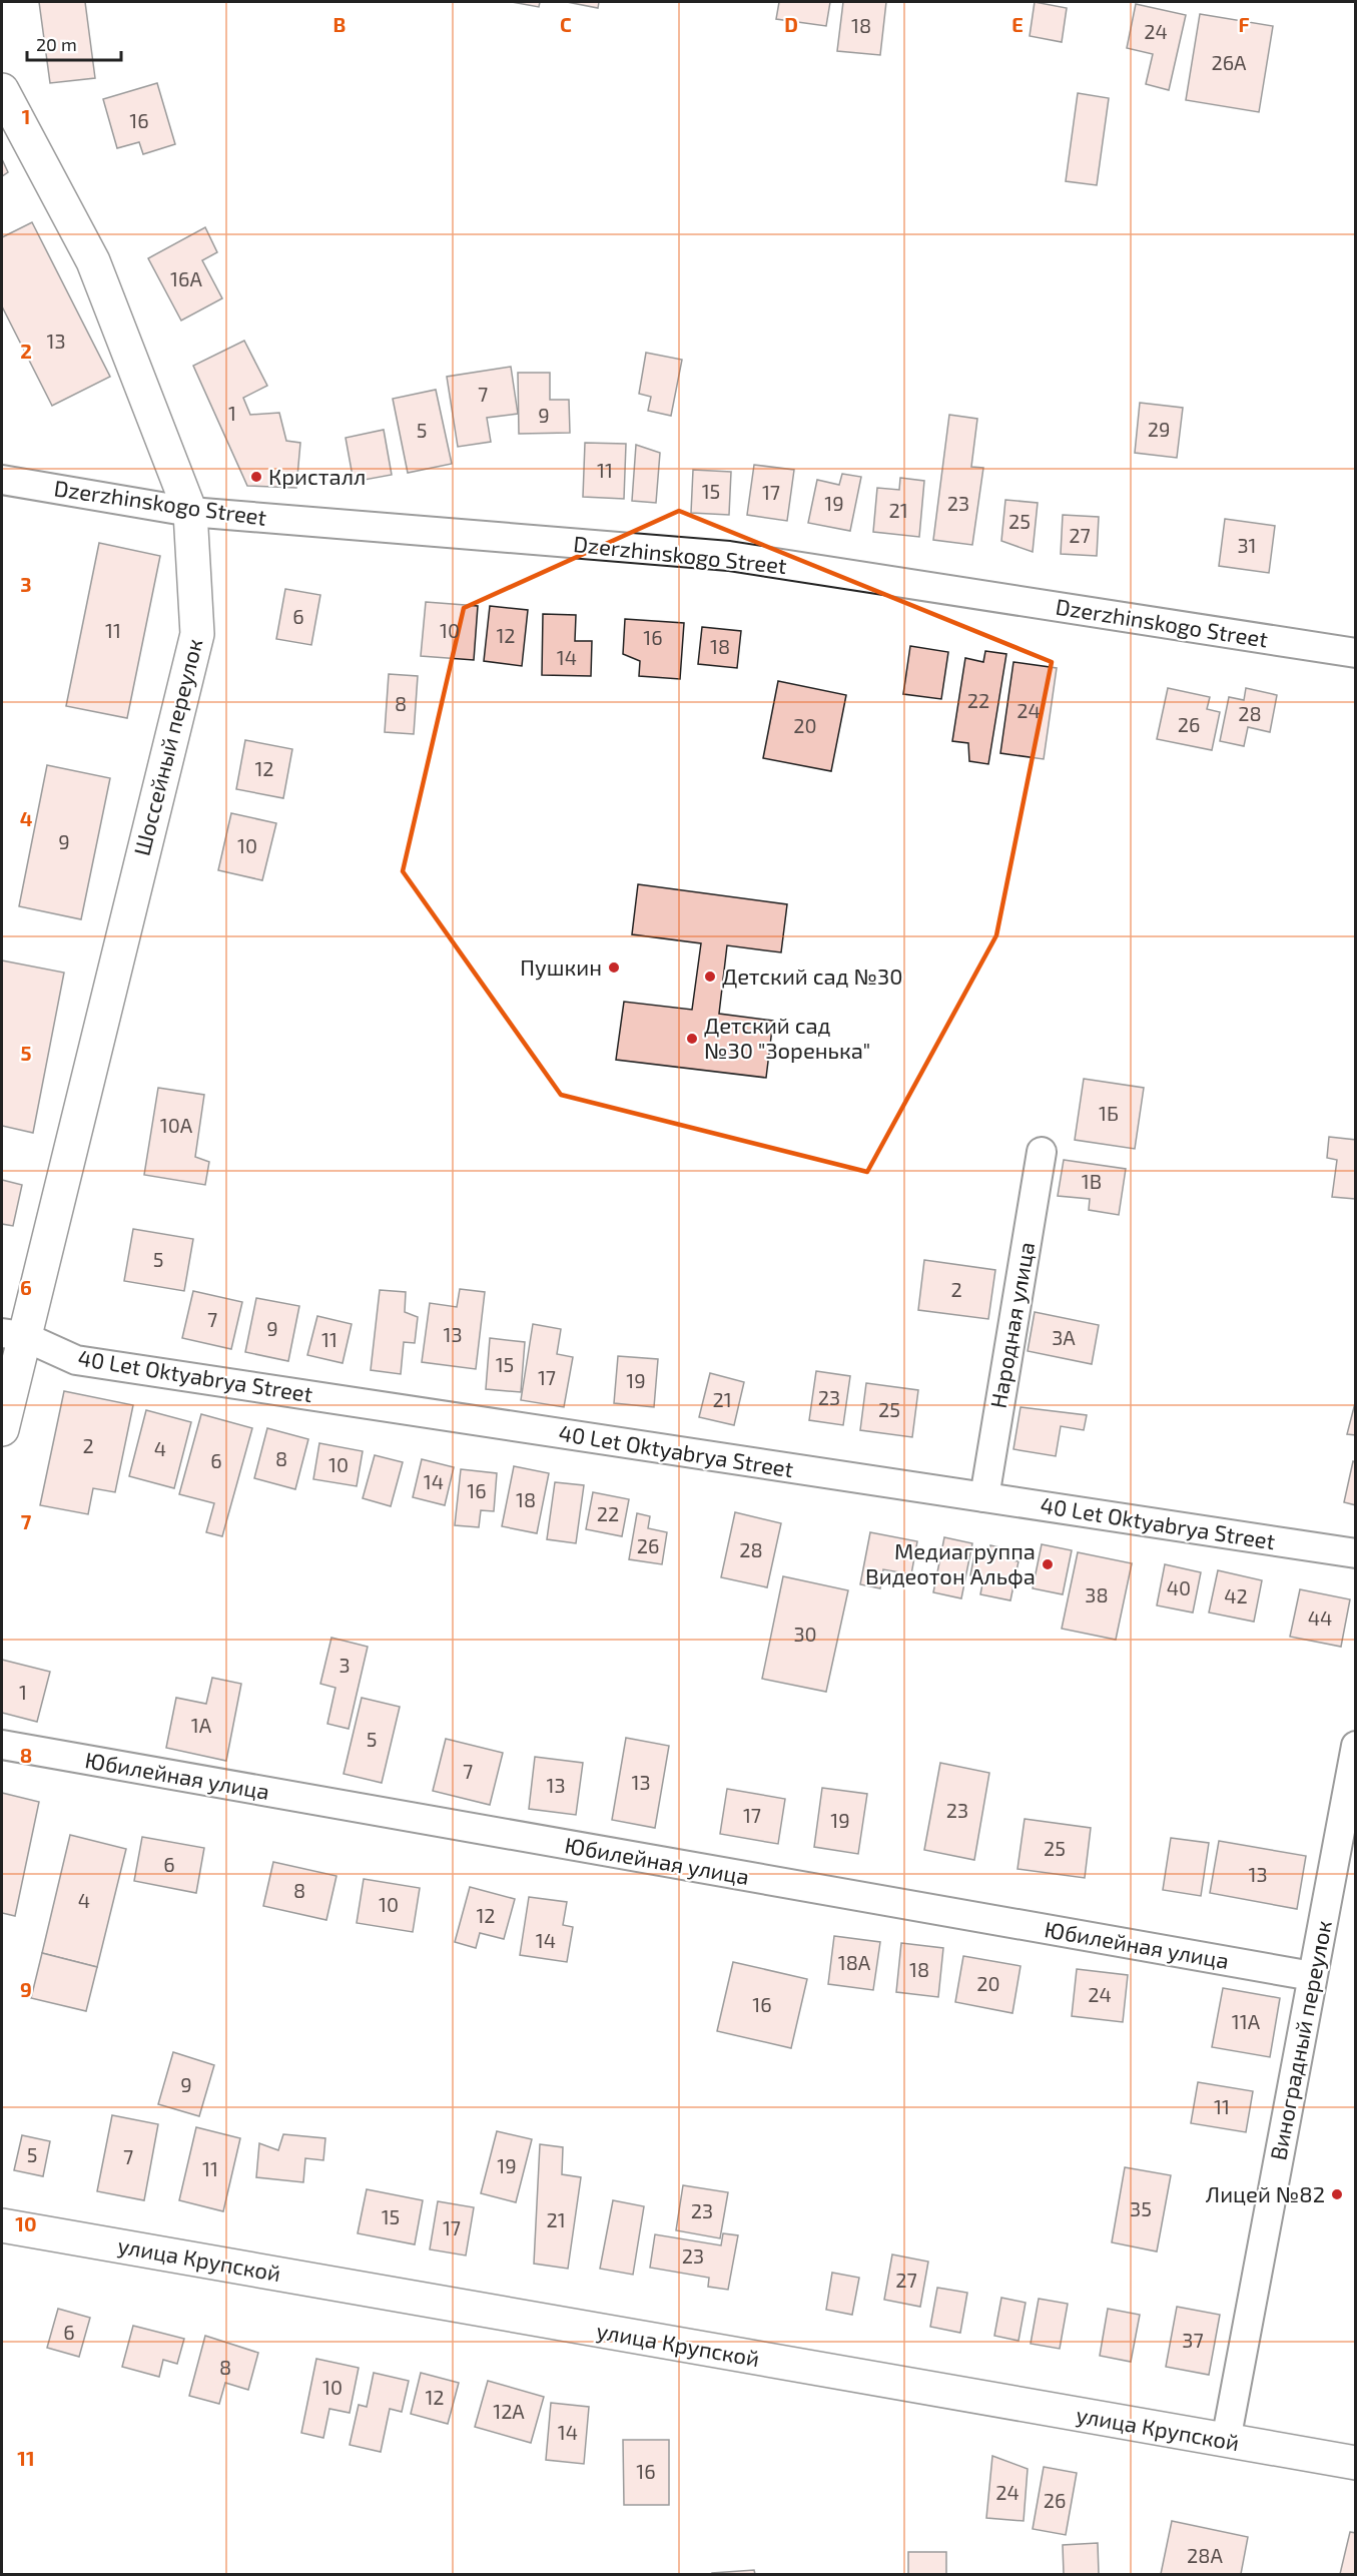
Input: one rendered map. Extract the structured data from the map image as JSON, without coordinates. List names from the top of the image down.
{
  "streets": {
    "main road": ["Шоссейный переулок", "улица Крупской"],
    "street": [
      "Dzerzhinskogo Street",
      "Народная улица",
      "40 Let Oktyabrya Street",
      "Юбилейная улица",
      "Виноградный переулок"
    ]
  },
  "crossings": [
    ["Dzerzhinskogo Street", "Шоссейный переулок"],
    ["Шоссейный переулок", "40 Let Oktyabrya Street"],
    ["Народная улица", "40 Let Oktyabrya Street"],
    ["Юбилейная улица", "Виноградный переулок"],
    ["Виноградный переулок", "улица Крупской"]
  ],
  "places": [
    "Кристалл",
    "Пушкин",
    "Детский сад №30",
    "Детский сад №30 \"Зоренька\"",
    "Медиагруппа Видеотон Альфа",
    "Лицей №82"
  ],
  "house_numbers": [
    "18",
    "24",
    "26А",
    "16",
    "16А",
    "13",
    "7",
    "1",
    "9",
    "29",
    "5",
    "11",
    "15",
    "17",
    "19",
    "23",
    "21",
    "25",
    "27",
    "31",
    "6",
    "11",
    "10",
    "12",
    "16",
    "18",
    "14",
    "22",
    "8",
    "24",
    "28",
    "26",
    "20",
    "12",
    "9",
    "10",
    "1Б",
    "10А",
    "1В",
    "5",
    "2",
    "7",
    "9",
    "13",
    "3А",
    "11",
    "15",
    "17",
    "19",
    "23",
    "21",
    "25",
    "2",
    "4",
    "8",
    "6",
    "10",
    "14",
    "16",
    "18",
    "22",
    "26",
    "28",
    "40",
    "38",
    "42",
    "44",
    "30",
    "3",
    "1",
    "1А",
    "5",
    "7",
    "13",
    "13",
    "23",
    "17",
    "19",
    "25",
    "6",
    "13",
    "8",
    "4",
    "10",
    "12",
    "14",
    "18А",
    "18",
    "20",
    "24",
    "16",
    "11А",
    "9",
    "11",
    "5",
    "7",
    "19",
    "11",
    "35",
    "23",
    "15",
    "21",
    "17",
    "23",
    "27",
    "6",
    "37",
    "8",
    "10",
    "12",
    "12А",
    "14",
    "16",
    "24",
    "26",
    "28А"
  ],
  "scale_bar": "20 m",
  "grid": {
    "columns": [
      "B",
      "C",
      "D",
      "E",
      "F"
    ],
    "rows": [
      "1",
      "2",
      "3",
      "4",
      "5",
      "6",
      "7",
      "8",
      "9",
      "10",
      "11"
    ]
  }
}
